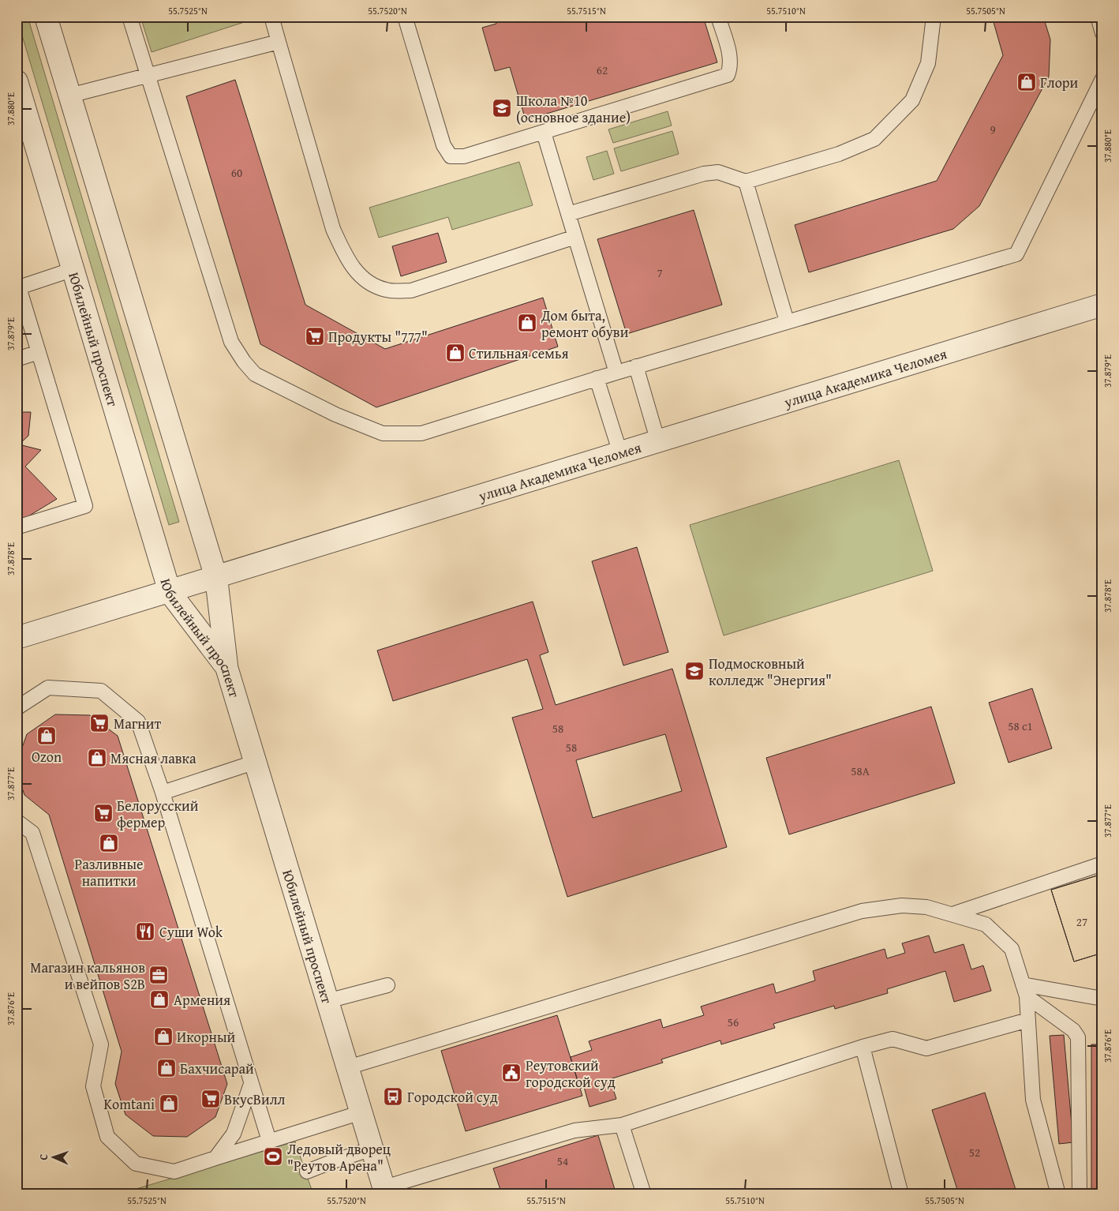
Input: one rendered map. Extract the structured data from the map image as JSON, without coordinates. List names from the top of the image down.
{
  "streets": {
    "street": ["Юбилейный проспект", "улица Академика Челомея"]
  },
  "crossings": [
    ["Юбилейный проспект", "улица Академика Челомея"]
  ],
  "places": {
    "shop": [
      "Глори",
      "Дом быта, ремонт обуви",
      "Стильная семья",
      "Ozon",
      "Мясная лавка",
      "Разливные напитки",
      "Армения",
      "Икорный",
      "Бахчисарай",
      "Komtani"
    ],
    "school or university": ["Школа №10 (основное здание)", "Подмосковный колледж \"Энергия\""],
    "supermarket": [
      "Продукты \"777\"",
      "Магнит",
      "Белорусский фермер",
      "ВкусВилл"
    ],
    "restaurant": ["Суши Wok"],
    "office": ["Магазин кальянов и вейпов S2B"],
    "public building": ["Реутовский городской суд"],
    "bus stop": ["Городской суд"],
    "sports": ["Ледовый дворец \"Реутов Арена\""]
  },
  "house_numbers": [
    "62",
    "9",
    "60",
    "7",
    "58 с1",
    "58",
    "58",
    "58А",
    "27",
    "56",
    "52",
    "54"
  ],
  "north": "left",
  "coordinates": [
    "55.7525°N",
    "55.7520°N",
    "55.7515°N",
    "55.7510°N",
    "55.7505°N",
    "37.880°E",
    "37.879°E",
    "37.878°E",
    "37.877°E",
    "37.876°E"
  ]
}
